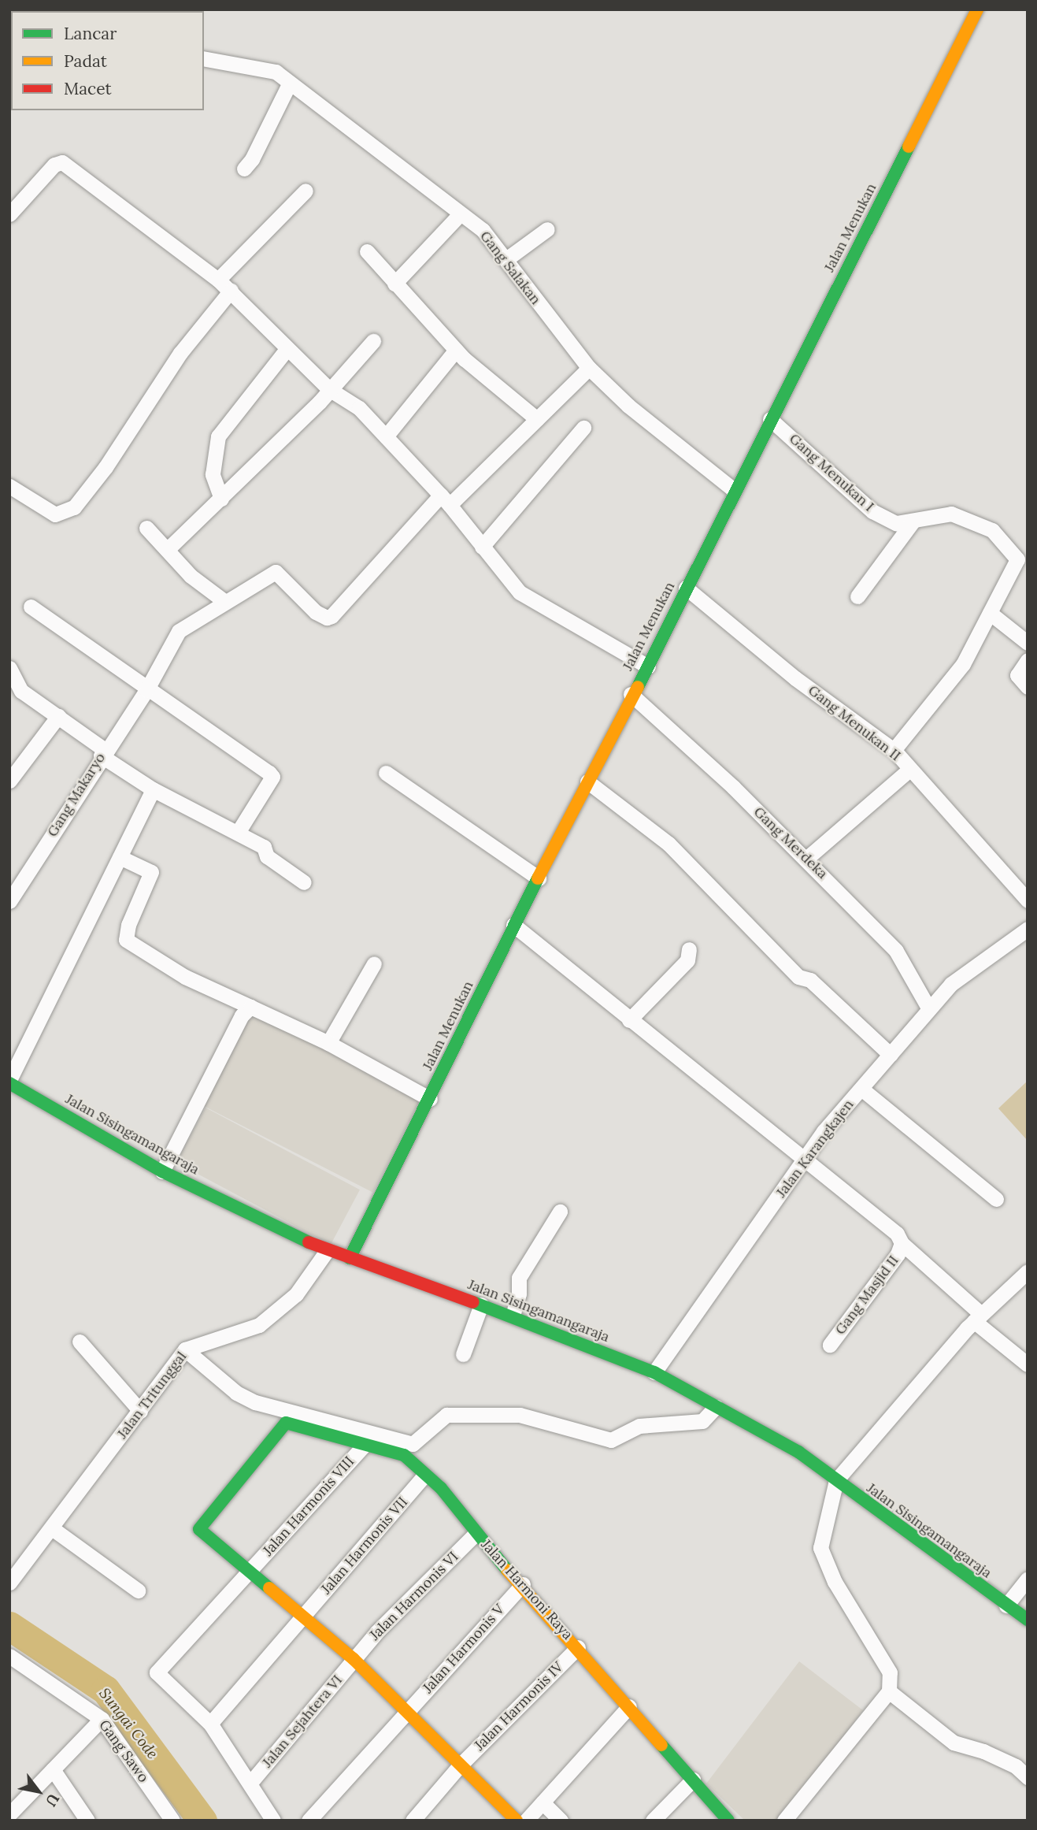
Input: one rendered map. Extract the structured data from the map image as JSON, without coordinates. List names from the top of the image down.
{
  "streets": {
    "main road": ["Jalan Menukan", "Jalan Sisingamangaraja", "Jalan Harmoni Raya"],
    "street": [
      "Gang Salakan",
      "Gang Menukan I",
      "Gang Menukan II",
      "Gang Makaryo",
      "Gang Merdeka",
      "Jalan Karangkajen",
      "Gang Masjid II",
      "Jalan Tritunggal",
      "Jalan Harmonis VIII",
      "Jalan Harmonis VII",
      "Jalan Harmonis VI",
      "Jalan Harmonis V",
      "Jalan Harmonis IV",
      "Jalan Sejahtera VI",
      "Gang Sawo"
    ]
  },
  "crossings": [
    ["Jalan Menukan", "Gang Salakan"],
    ["Jalan Menukan", "Gang Menukan I"],
    ["Jalan Menukan", "Gang Menukan II"],
    ["Jalan Menukan", "Gang Merdeka"],
    ["Jalan Menukan", "Jalan Sisingamangaraja"],
    ["Jalan Menukan", "Gang Masjid II"],
    ["Gang Menukan I", "Gang Menukan II"],
    ["Gang Merdeka", "Jalan Karangkajen"],
    ["Jalan Sisingamangaraja", "Jalan Karangkajen"],
    ["Jalan Sisingamangaraja", "Jalan Tritunggal"],
    ["Jalan Karangkajen", "Gang Masjid II"],
    ["Jalan Harmonis VIII", "Jalan Harmonis VII"],
    ["Jalan Harmonis VIII", "Jalan Harmoni Raya"],
    ["Jalan Harmonis VII", "Jalan Harmoni Raya"],
    ["Jalan Harmoni Raya", "Jalan Harmonis VI"],
    ["Jalan Harmoni Raya", "Jalan Harmonis V"],
    ["Jalan Harmoni Raya", "Jalan Harmonis IV"],
    ["Jalan Harmonis VI", "Jalan Sejahtera VI"]
  ],
  "water": ["Sungai Code"],
  "legend": ["Lancar", "Padat", "Macet"],
  "north": "bottom right"
}
